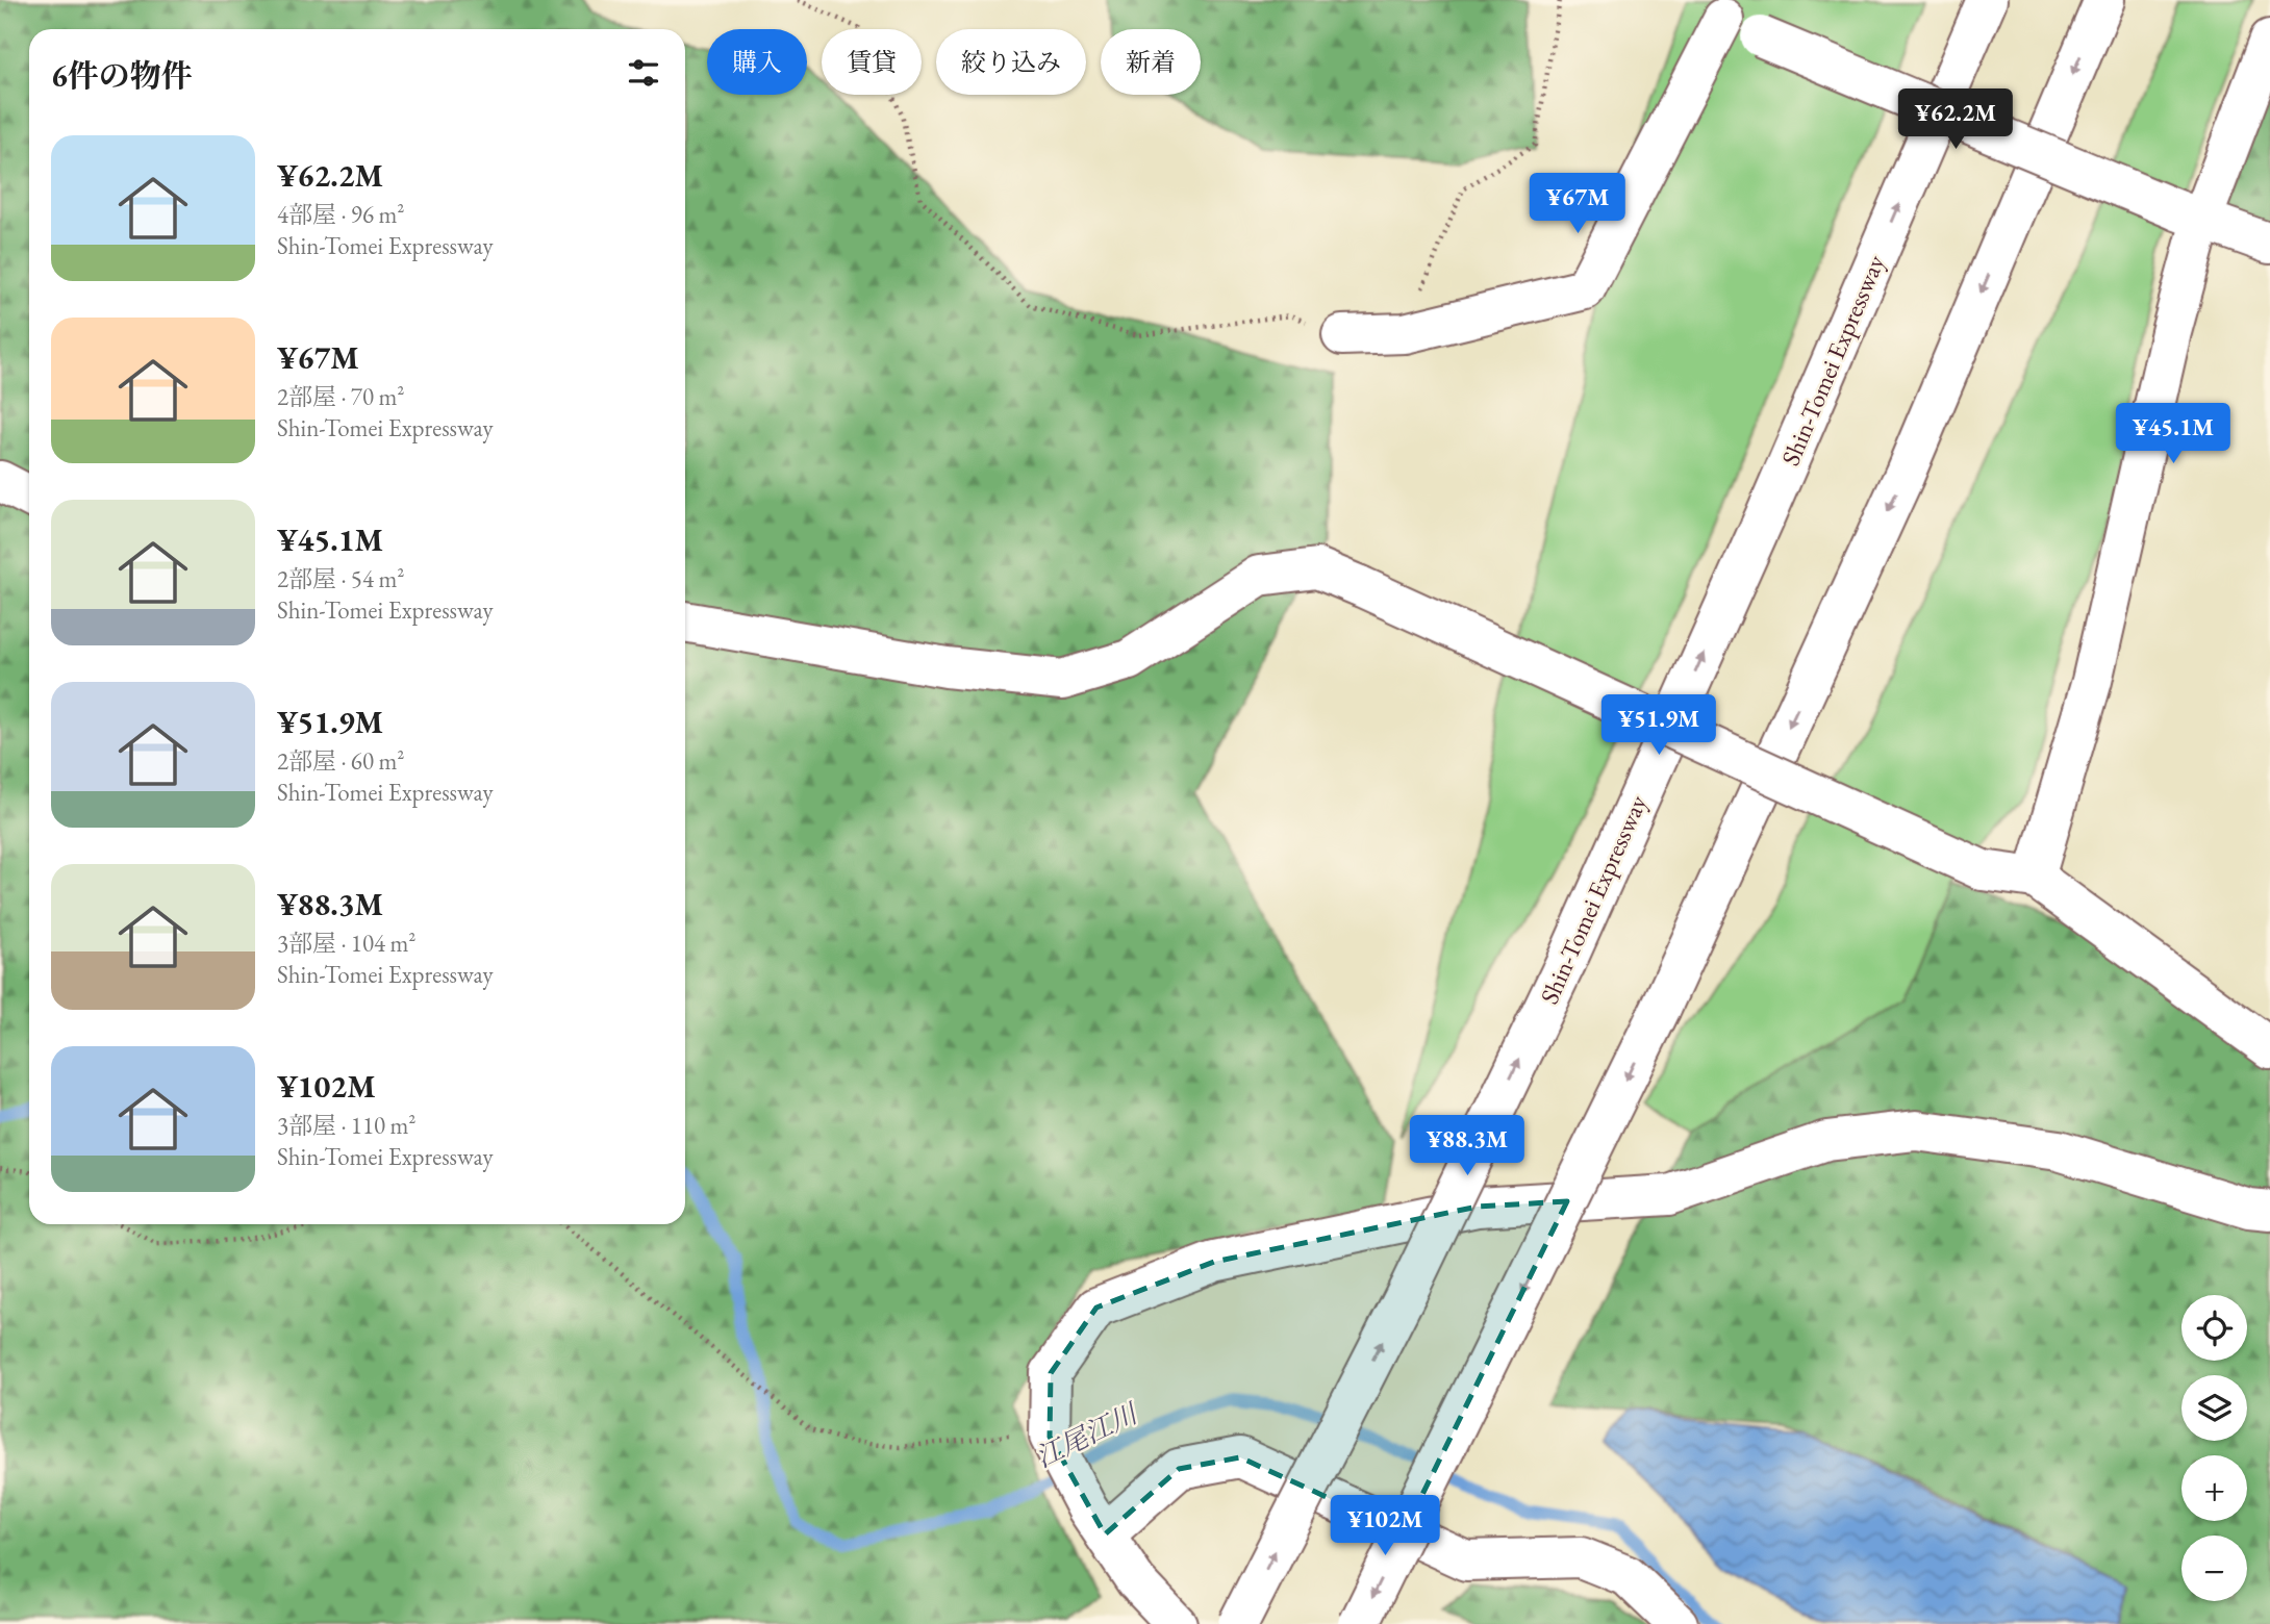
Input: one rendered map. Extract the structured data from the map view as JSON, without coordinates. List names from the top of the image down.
{
  "streets": {
    "main road": ["Shin-Tomei Expressway"]
  },
  "water": ["江尾江川"],
  "page": {
    "chip": [
      "購入",
      "賃貸",
      "絞り込み",
      "新着"
    ],
    "heading": "6件の物件",
    "price": [
      "¥62.2M",
      "¥67M",
      "¥45.1M",
      "¥51.9M",
      "¥88.3M",
      "¥102M"
    ],
    "list": [
      {
        "name": "¥62.2M",
        "note": "4部屋 · 96 m² · Shin-Tomei Expressway"
      },
      {
        "name": "¥67M",
        "note": "2部屋 · 70 m² · Shin-Tomei Expressway"
      },
      {
        "name": "¥45.1M",
        "note": "2部屋 · 54 m² · Shin-Tomei Expressway"
      },
      {
        "name": "¥51.9M",
        "note": "2部屋 · 60 m² · Shin-Tomei Expressway"
      },
      {
        "name": "¥88.3M",
        "note": "3部屋 · 104 m² · Shin-Tomei Expressway"
      },
      {
        "name": "¥102M",
        "note": "3部屋 · 110 m² · Shin-Tomei Expressway"
      }
    ],
    "map_buttons": ["+", "−"]
  }
}
